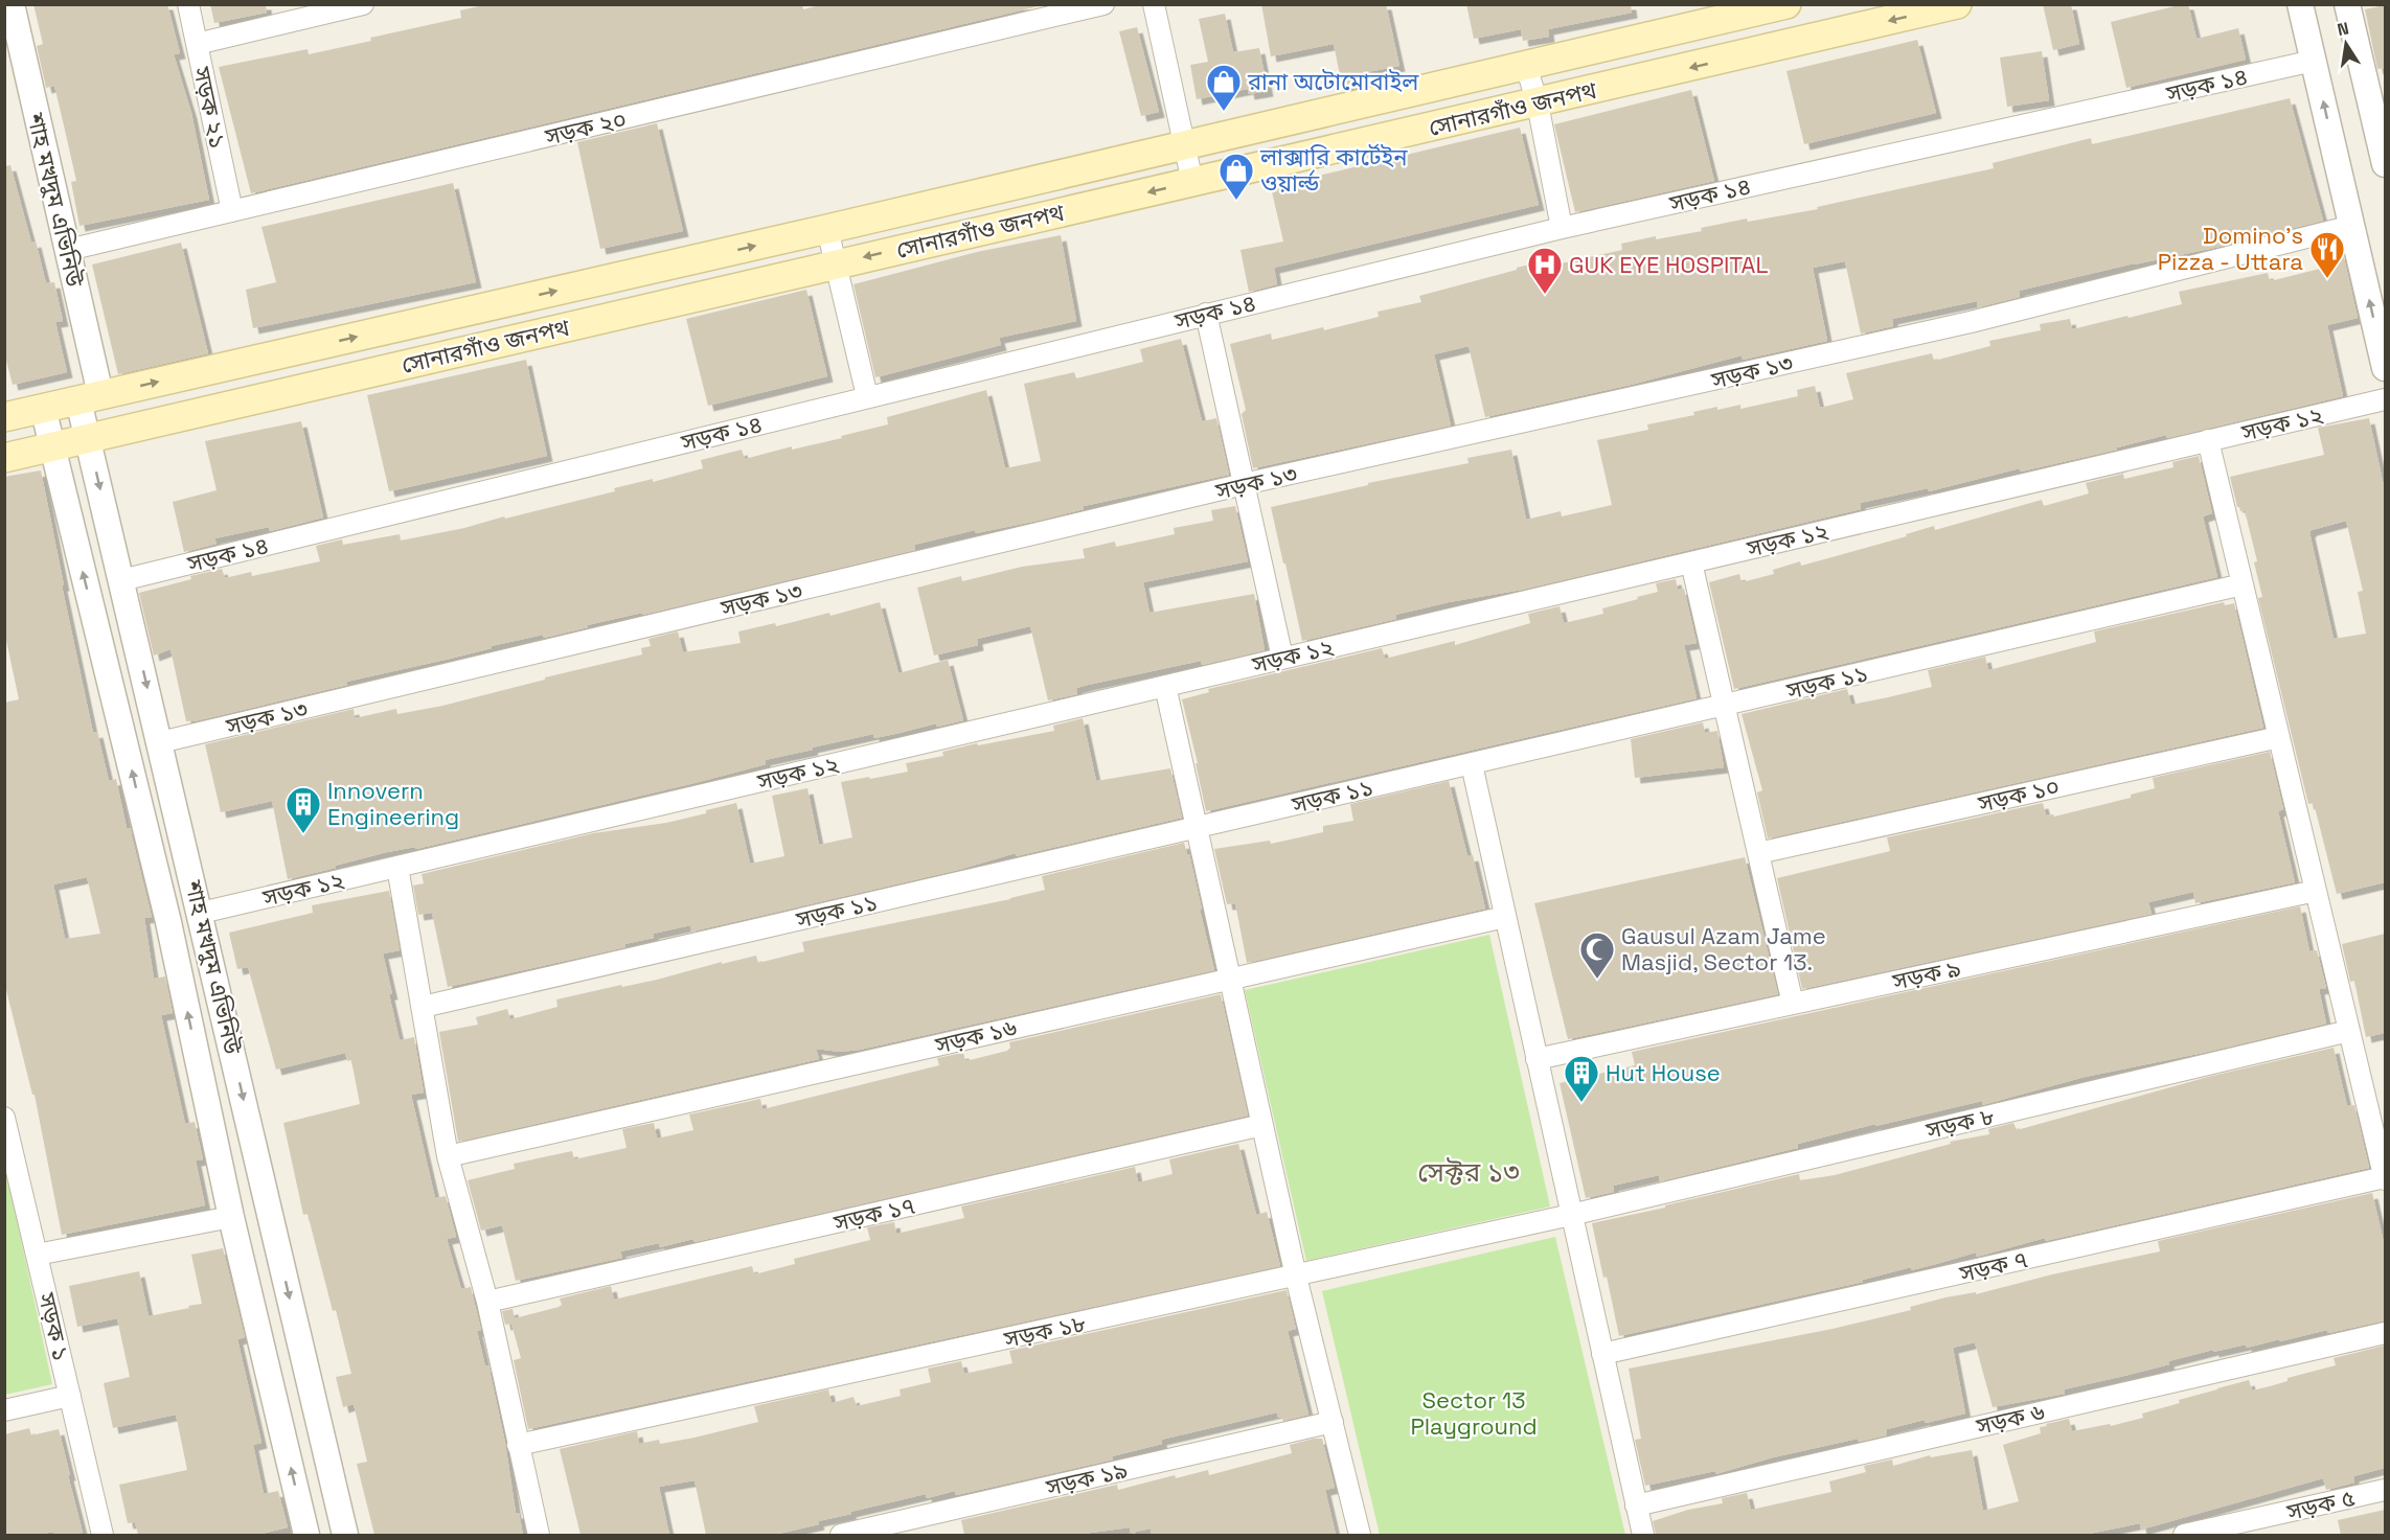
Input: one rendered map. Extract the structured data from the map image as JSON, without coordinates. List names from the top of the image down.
{
  "streets": {
    "main road": ["সোনারগাঁও জনপথ"],
    "street": [
      "সড়ক ১৪",
      "সড়ক ২১",
      "সড়ক ২০",
      "শাহ মখদুম এভিনিউ",
      "সড়ক ১৩",
      "সড়ক ১২",
      "সড়ক ১১",
      "সড়ক ১০",
      "সড়ক ৯",
      "সড়ক ১৬",
      "সড়ক ৮",
      "সড়ক ১৭",
      "সড়ক ৭",
      "সড়ক ১",
      "সড়ক ১৮",
      "সড়ক ৬",
      "সড়ক ১৯",
      "সড়ক ৫"
    ]
  },
  "crossings": [
    ["সড়ক ১৪", "শাহ মখদুম এভিনিউ"],
    ["সড়ক ২১", "সড়ক ২০"],
    ["সোনারগাঁও জনপথ", "শাহ মখদুম এভিনিউ"],
    ["সড়ক ২০", "শাহ মখদুম এভিনিউ"],
    ["শাহ মখদুম এভিনিউ", "সড়ক ১৩"],
    ["শাহ মখদুম এভিনিউ", "সড়ক ১২"],
    ["সড়ক ৮", "সড়ক ১৮"]
  ],
  "districts": ["সেক্টর ১৩"],
  "parks": ["Sector 13 Playground"],
  "places": {
    "shop": ["রানা অটোমোবাইল", "লাক্সারি কার্টেইন ওয়ার্ল্ড"],
    "restaurant": ["Domino's Pizza - Uttara"],
    "hospital": ["GUK EYE HOSPITAL"],
    "building": ["Innovern Engineering", "Hut House"],
    "mosque": ["Gausul Azam Jame Masjid, Sector 13."]
  },
  "north": "top"
}
